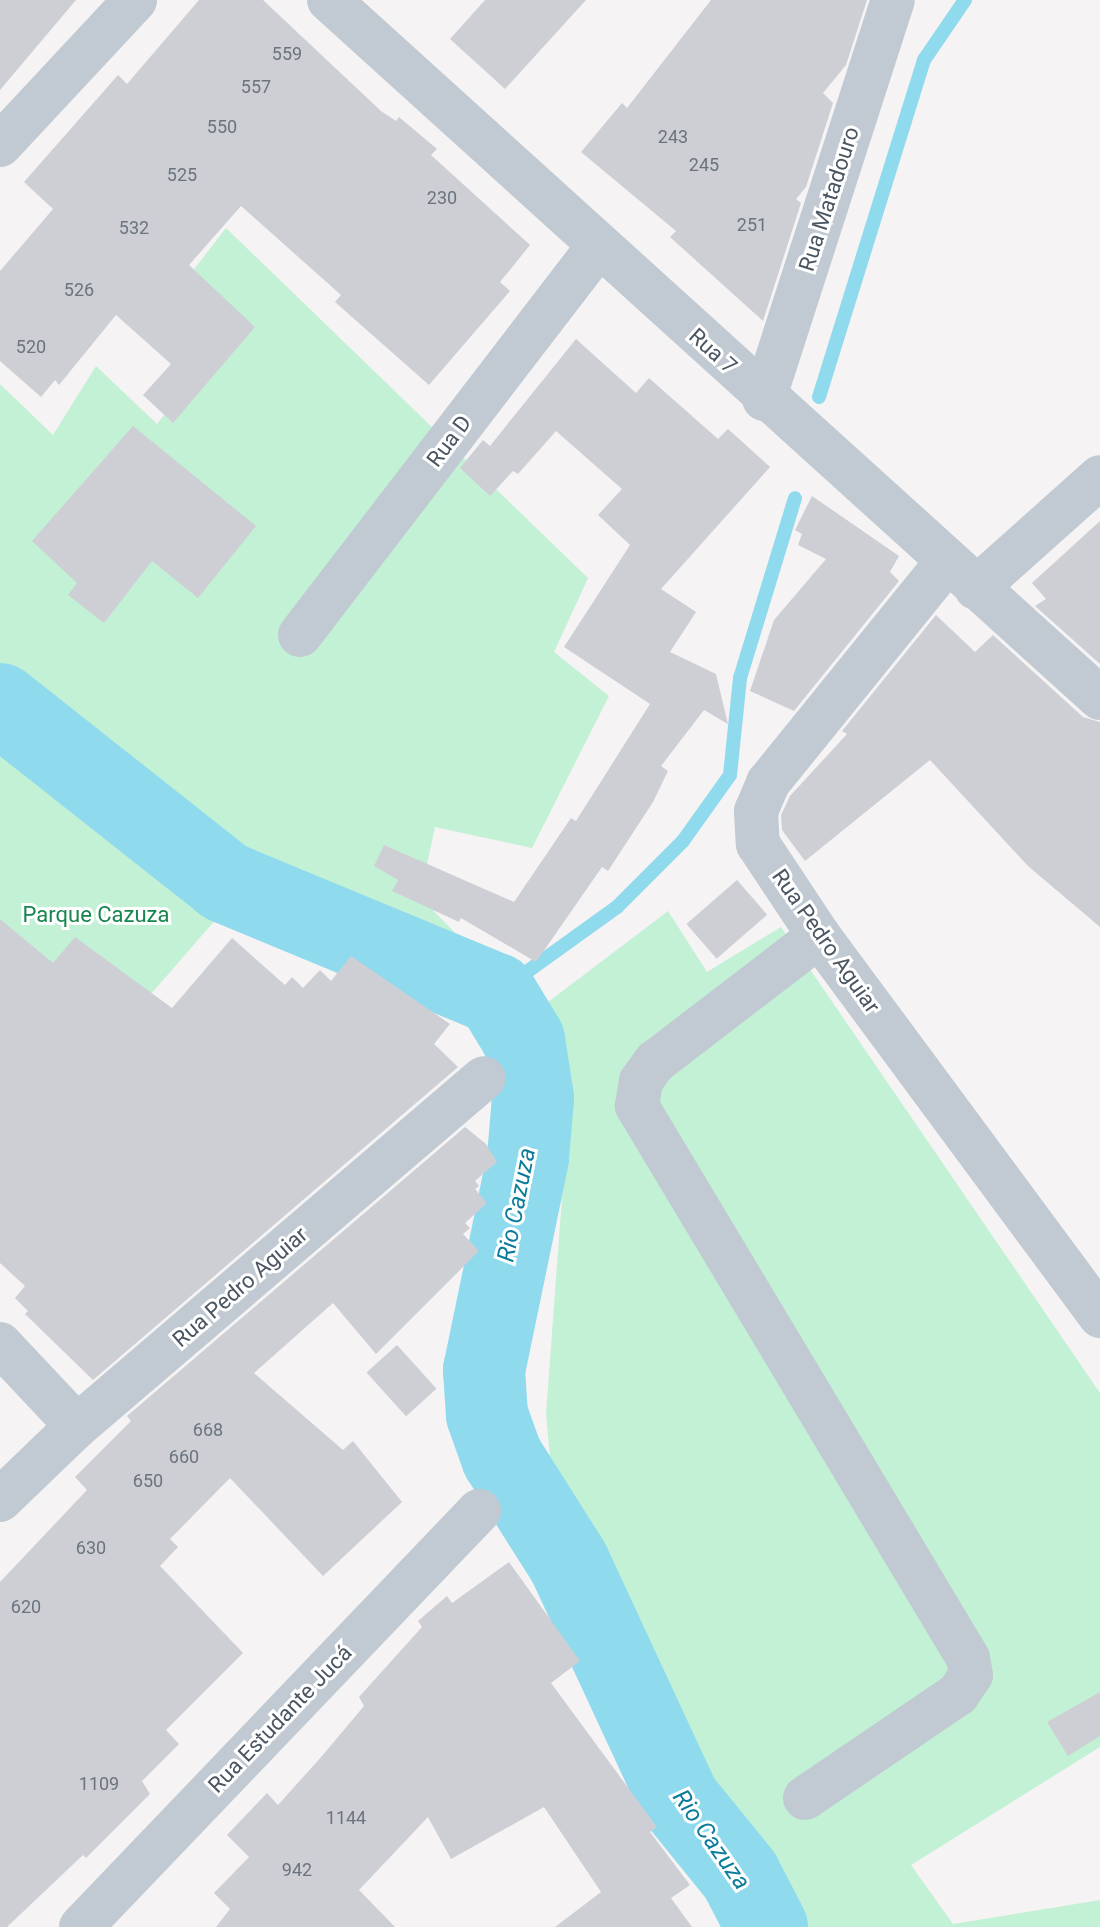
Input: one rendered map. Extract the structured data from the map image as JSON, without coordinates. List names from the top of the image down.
{
  "streets": {
    "street": [
      "Rua Matadouro",
      "Rua 7",
      "Rua D",
      "Rua Pedro Aguiar",
      "Rua Estudante Jucá"
    ]
  },
  "crossings": [
    ["Rua Matadouro", "Rua 7"],
    ["Rua 7", "Rua D"],
    ["Rua 7", "Rua Pedro Aguiar"]
  ],
  "water": ["Rio Cazuza"],
  "parks": ["Parque Cazuza"],
  "house_numbers": [
    "559",
    "557",
    "550",
    "243",
    "245",
    "525",
    "230",
    "251",
    "532",
    "526",
    "520",
    "668",
    "660",
    "650",
    "630",
    "620",
    "1109",
    "1144",
    "942"
  ]
}
